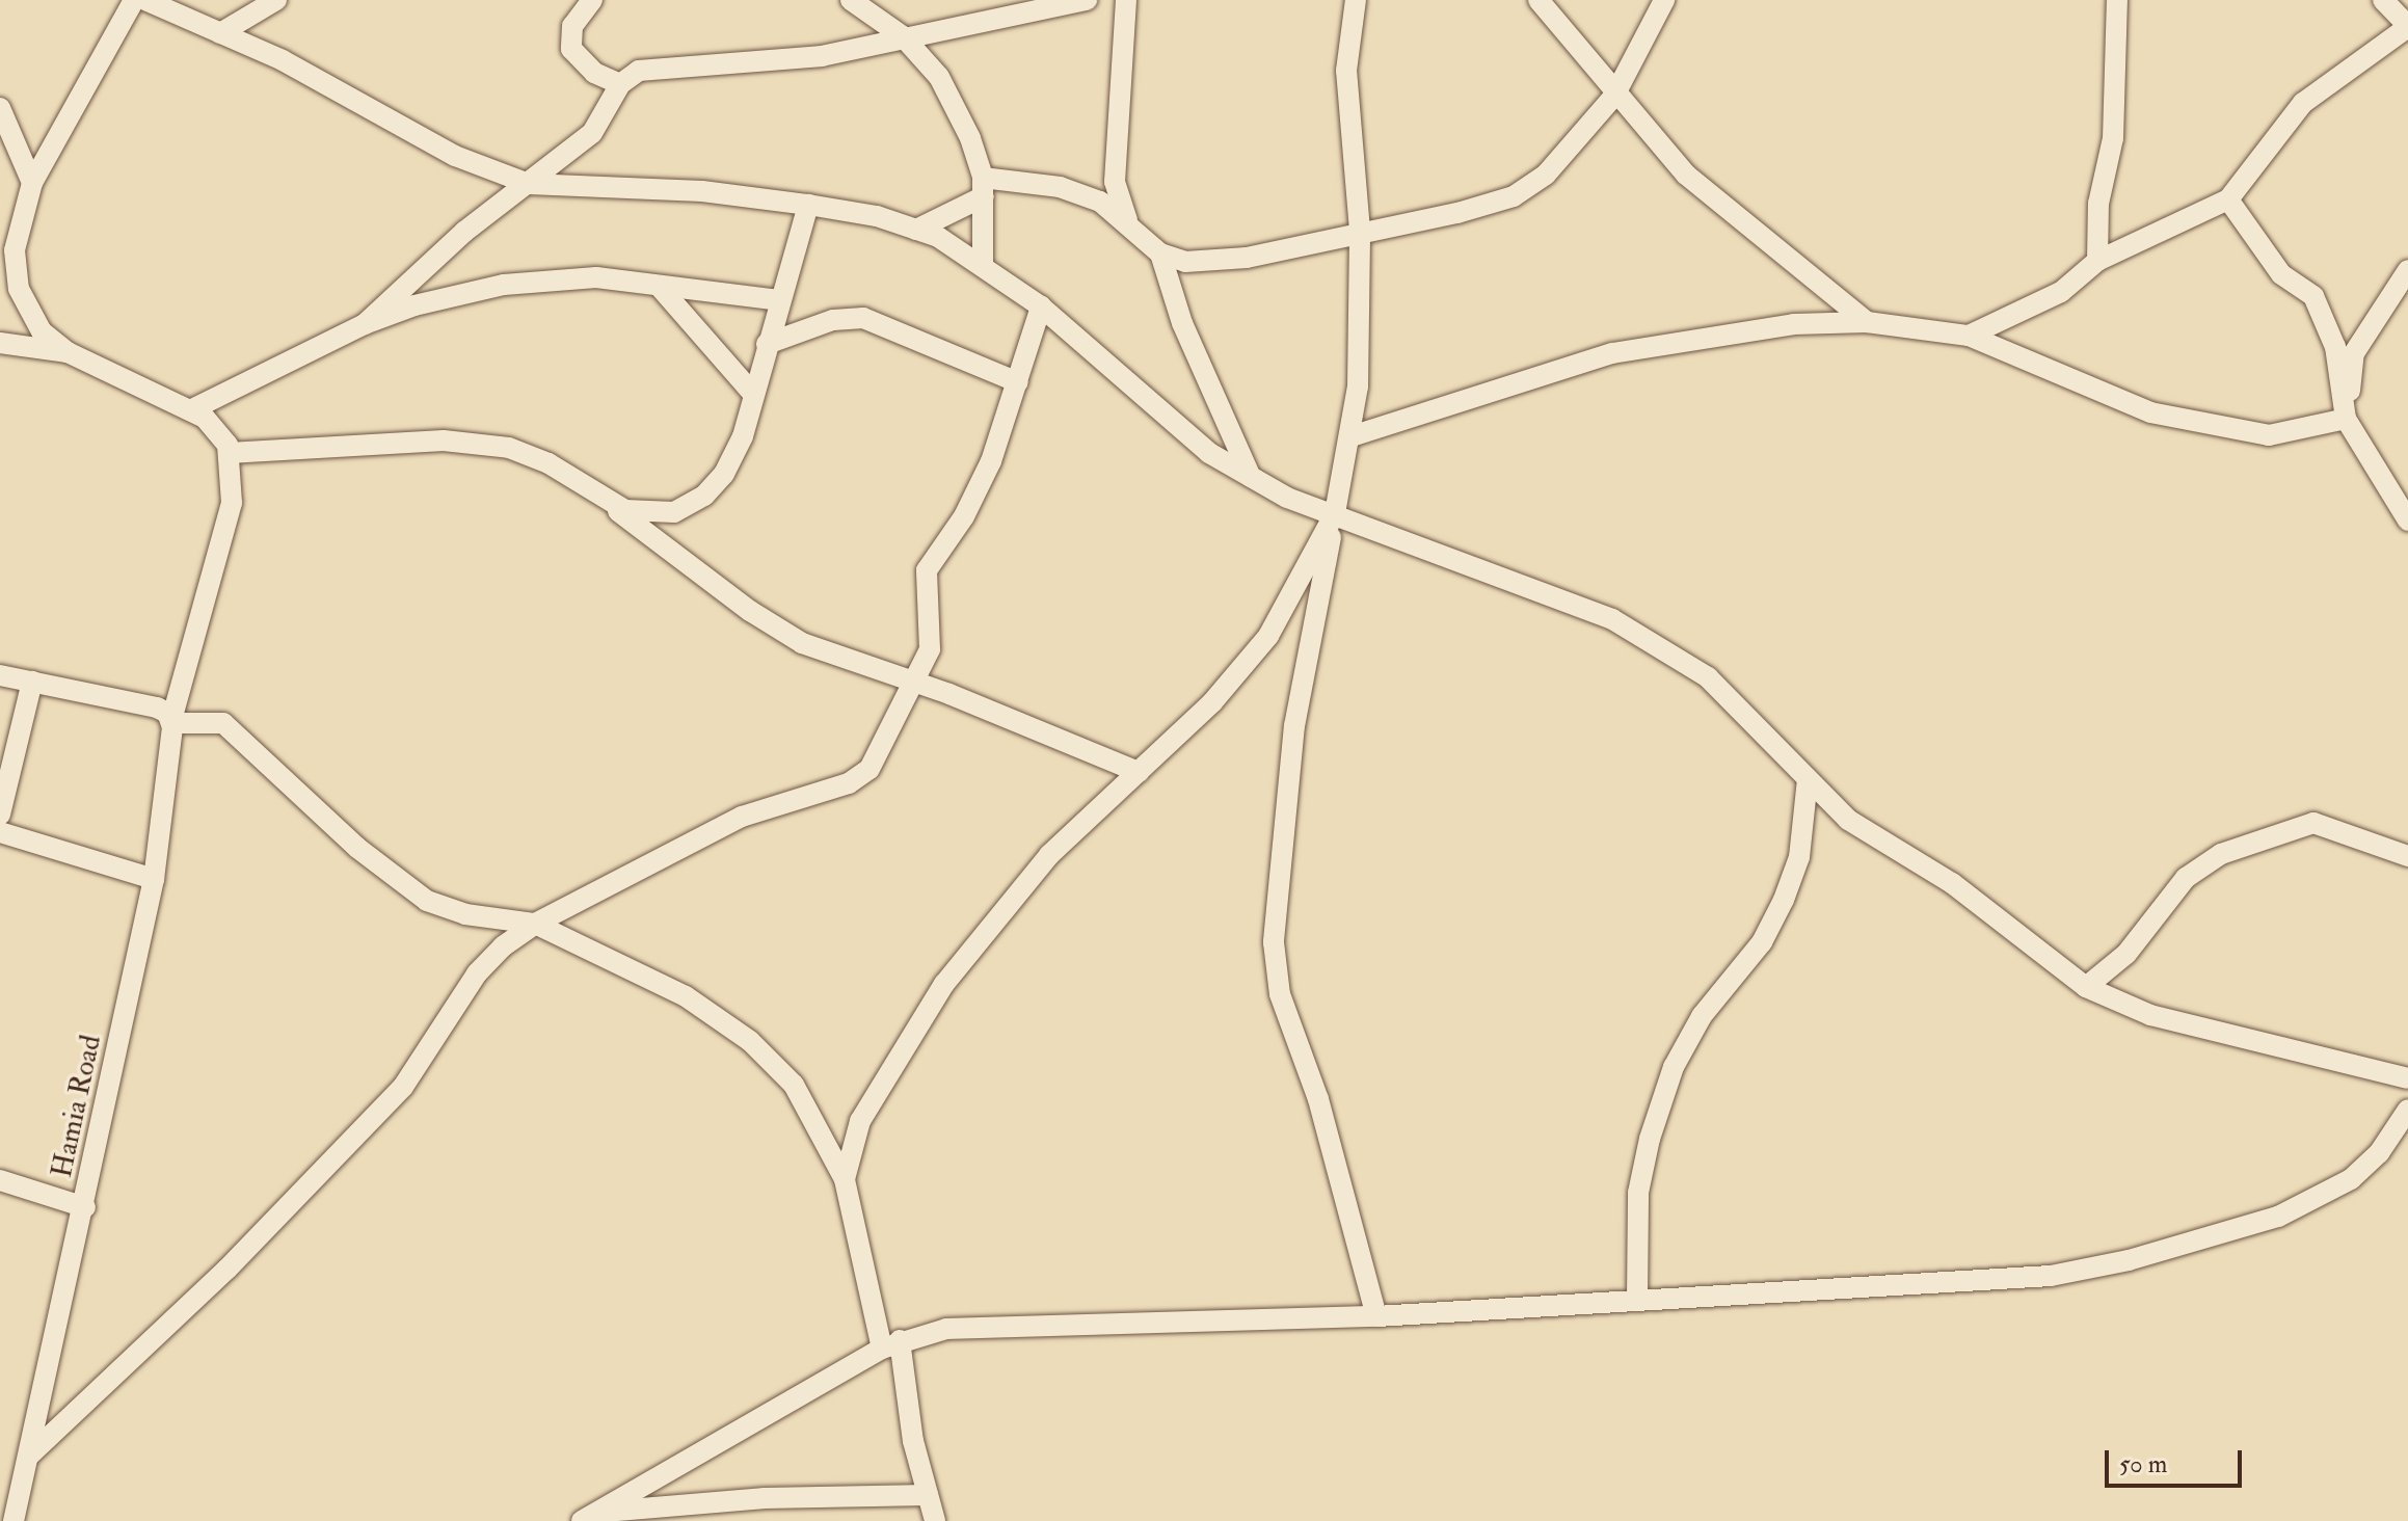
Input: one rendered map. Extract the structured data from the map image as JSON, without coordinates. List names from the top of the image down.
{
  "streets": {
    "street": ["Hamia Road"]
  },
  "scale_bar": "50 m"
}
